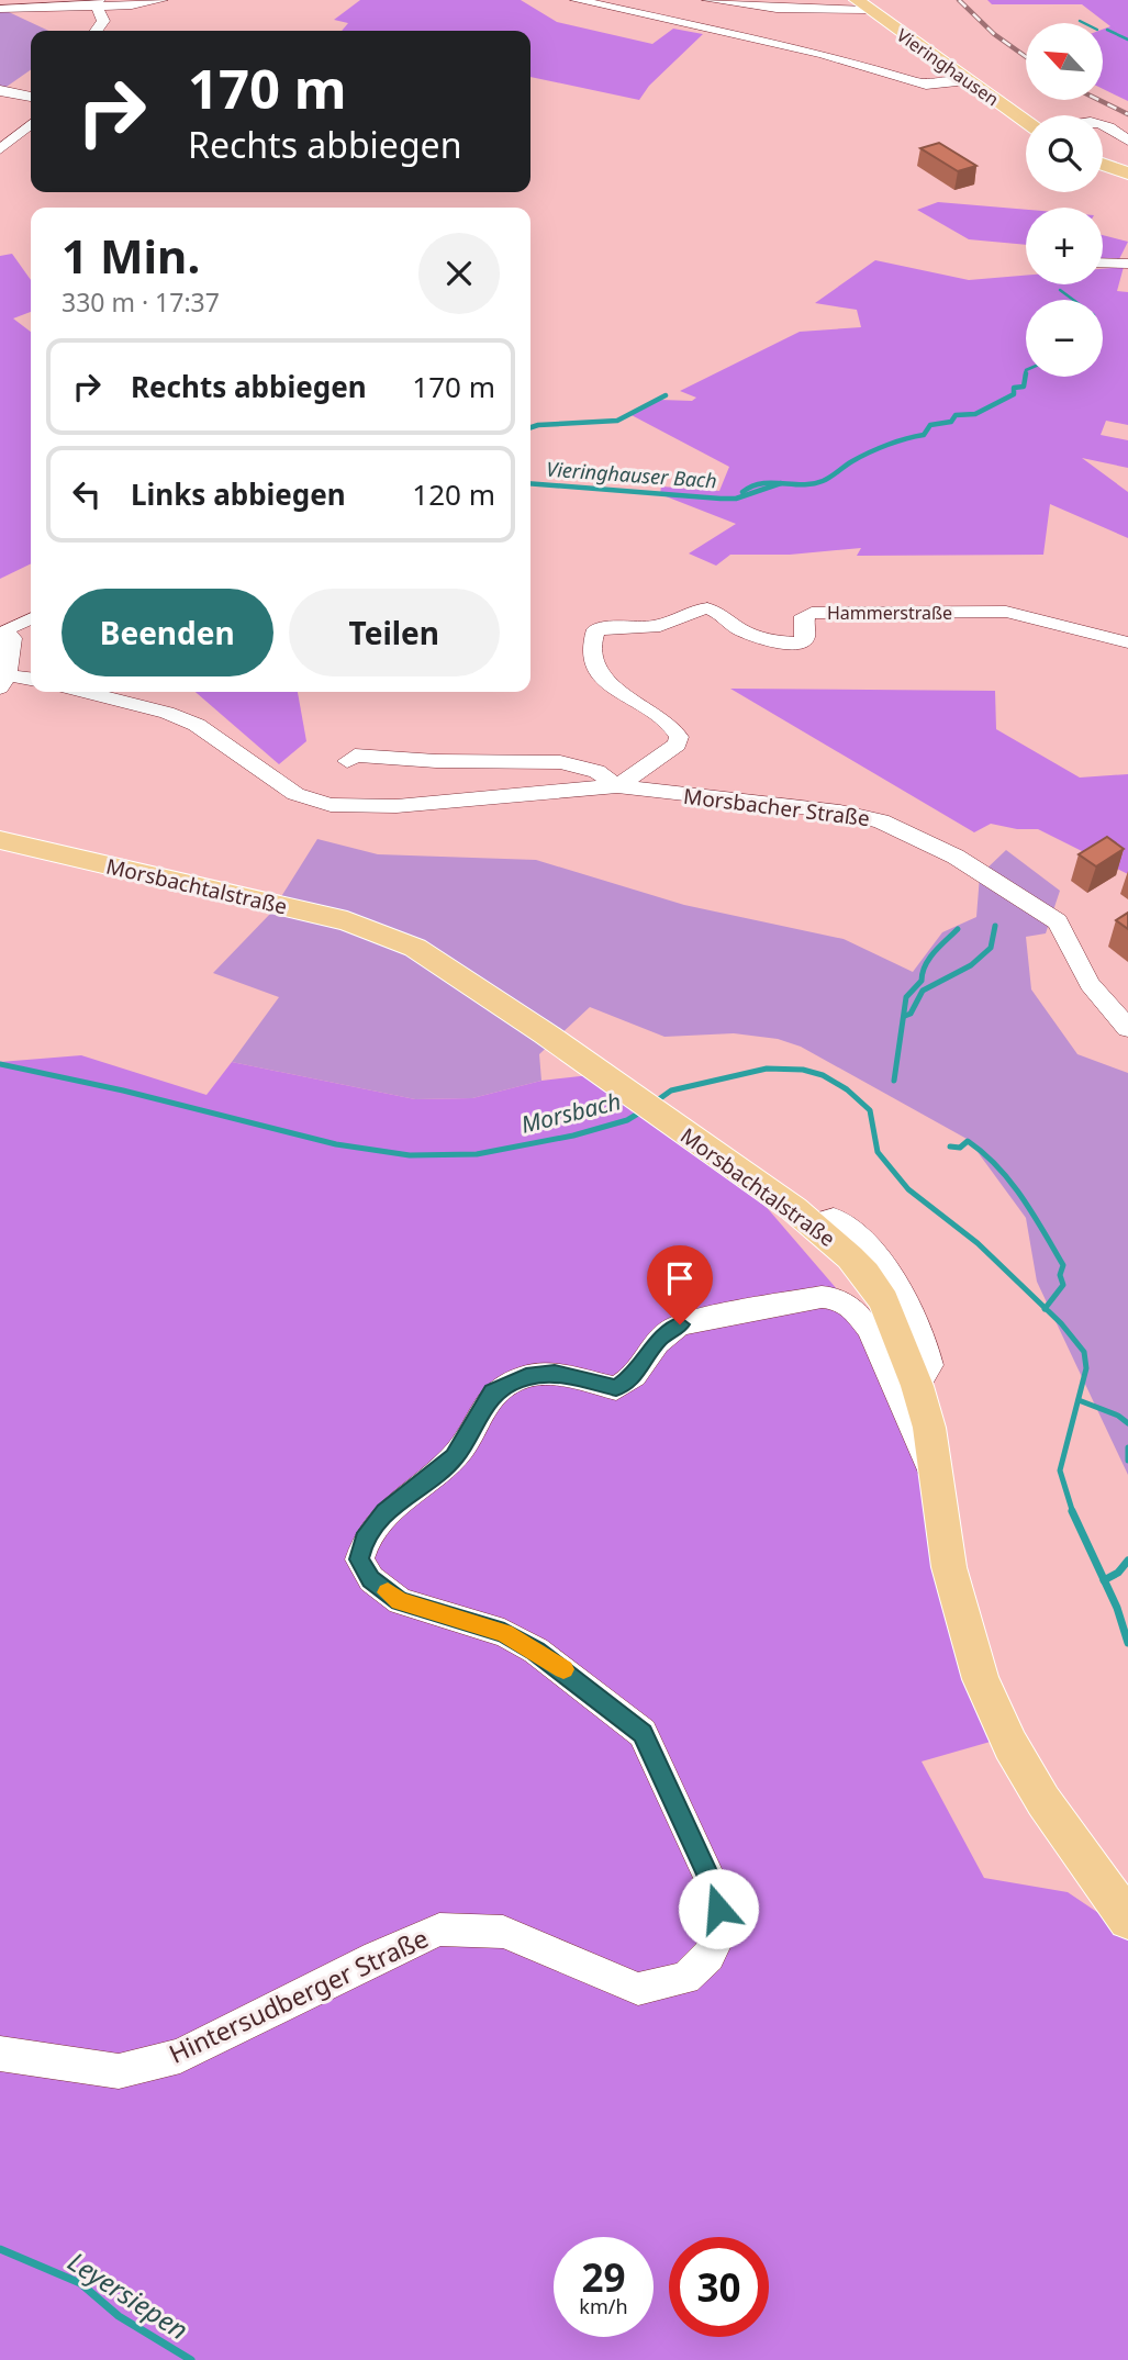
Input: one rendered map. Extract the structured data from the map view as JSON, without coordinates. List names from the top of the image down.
{
  "streets": {
    "main road": ["Vieringhausen", "Morsbachtalstraße"],
    "street": ["Hammerstraße", "Morsbacher Straße", "Hintersudberger Straße"]
  },
  "crossings": [
    ["Hammerstraße", "Morsbacher Straße"],
    ["Morsbachtalstraße", "Hintersudberger Straße"]
  ],
  "water": ["Vieringhauser Bach", "Morsbach", "Leyersiepen"],
  "north": "top left",
  "page": {
    "map_buttons": ["+", "−"],
    "turn": ["170 m", "Rechts abbiegen"],
    "heading": ["1 Min.", "330 m · 17:37"],
    "list": [
      {
        "name": "Rechts abbiegen",
        "value": "170 m"
      },
      {
        "name": "Links abbiegen",
        "value": "120 m"
      }
    ],
    "buttons": ["Beenden", "Teilen"],
    "speed": "29 km/h",
    "limit": "30"
  }
}
